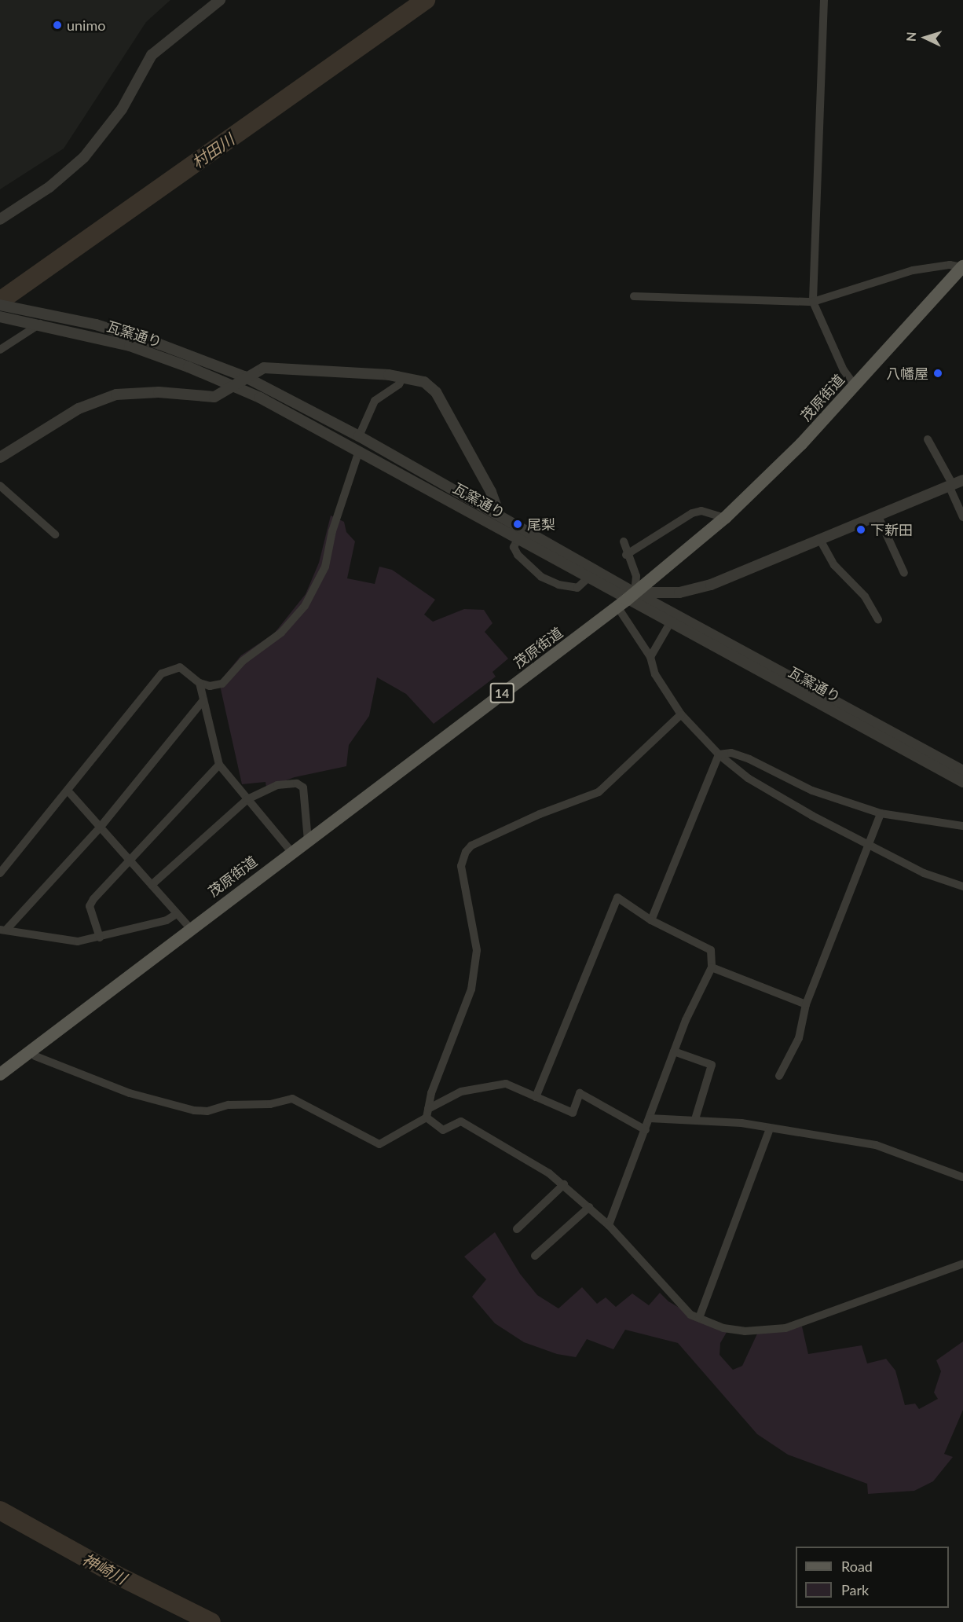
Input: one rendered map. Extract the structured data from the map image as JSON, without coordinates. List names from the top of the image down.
{
  "streets": {
    "main road": ["茂原街道", "14"],
    "street": ["瓦窯通り"]
  },
  "crossings": [
    ["瓦窯通り", "茂原街道"]
  ],
  "water": ["村田川", "神崎川"],
  "places": [
    "unimo",
    "八幡屋",
    "尾梨",
    "下新田"
  ],
  "legend": ["Road", "Park"],
  "north": "left"
}
